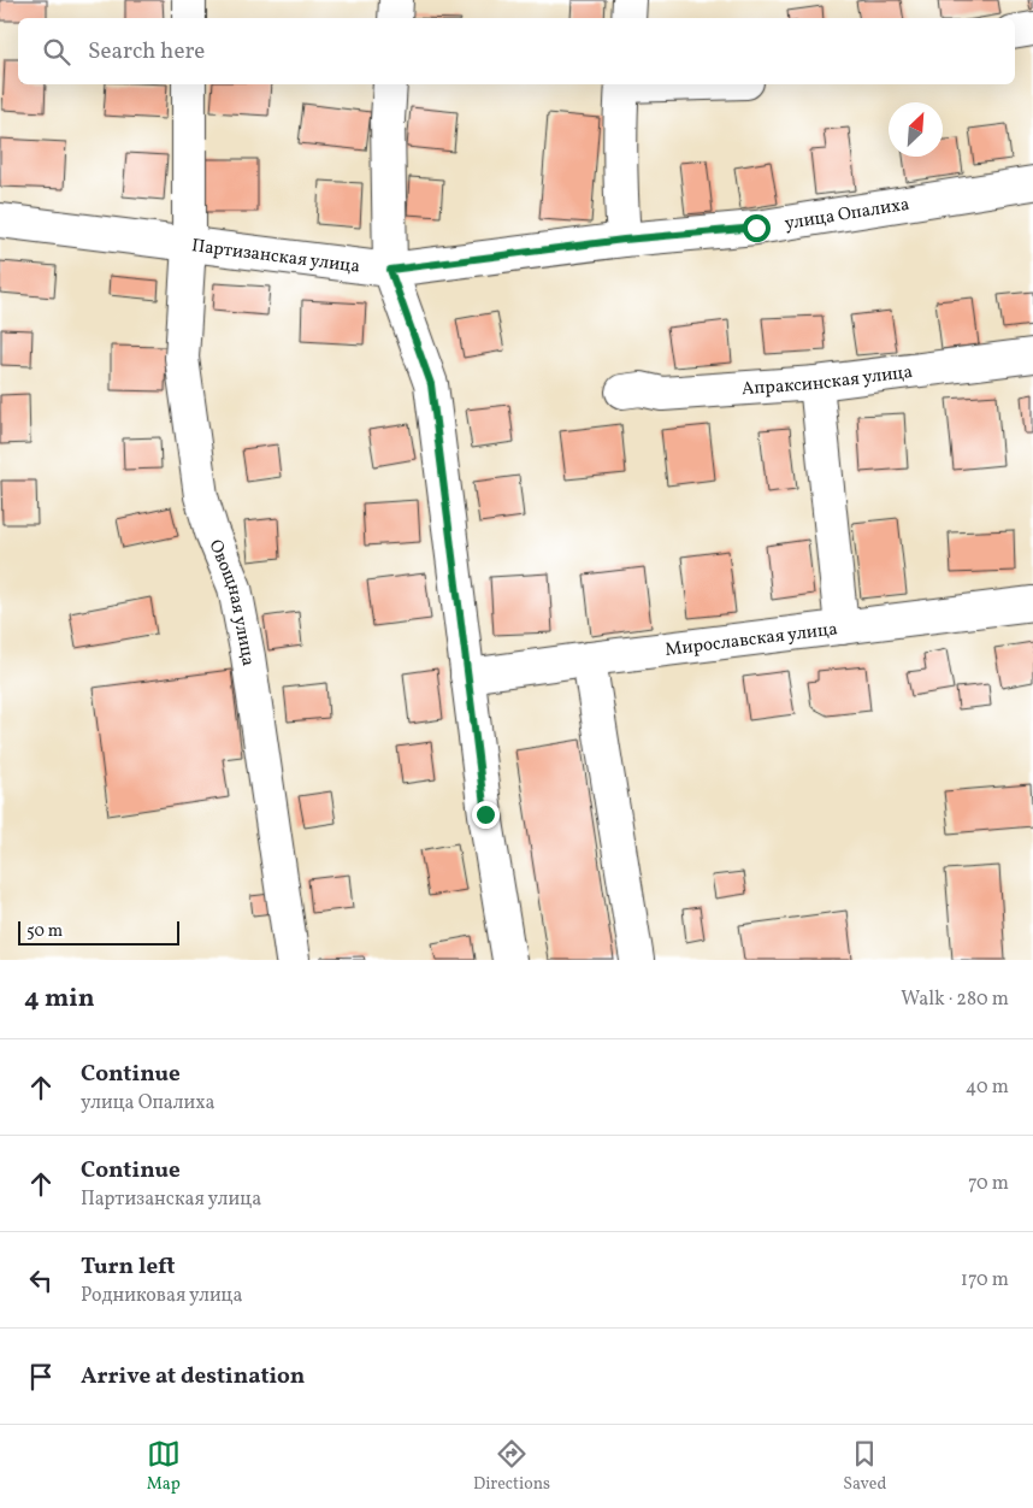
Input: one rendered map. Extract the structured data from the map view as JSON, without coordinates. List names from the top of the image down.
{
  "streets": {
    "street": [
      "улица Опалиха",
      "Партизанская улица",
      "Апраксинская улица",
      "Овощная улица",
      "Мирославская улица"
    ]
  },
  "crossings": [
    ["улица Опалиха", "Партизанская улица"],
    ["Партизанская улица", "Овощная улица"]
  ],
  "scale_bar": "50 m",
  "north": "top right",
  "page": {
    "search": "Search here",
    "scale": "50 m",
    "heading": ["4 min", "Walk · 280 m"],
    "list": [
      ["Continue", "улица Опалиха", "40 m"],
      ["Continue", "Партизанская улица", "70 m"],
      ["Turn left", "Родниковая улица", "170 m"],
      "Arrive at destination"
    ],
    "nav": ["Map", "Directions", "Saved"]
  }
}
